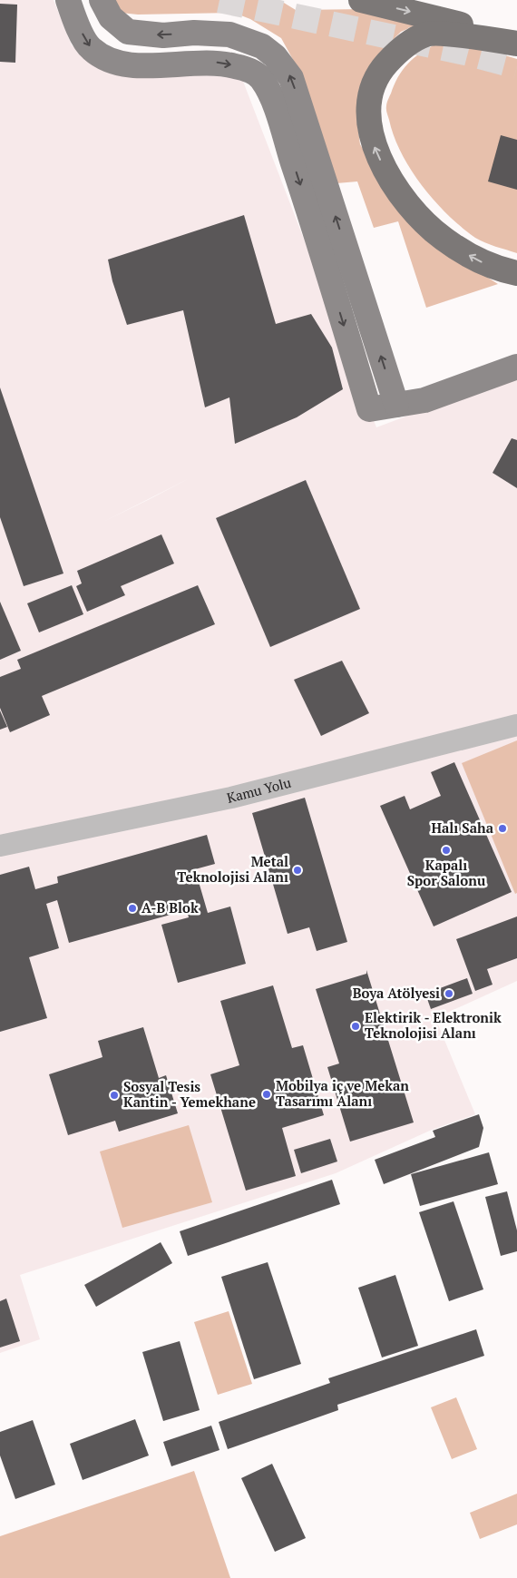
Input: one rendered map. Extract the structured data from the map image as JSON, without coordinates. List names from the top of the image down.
{
  "streets": {
    "street": ["Kamu Yolu"]
  },
  "places": [
    "Halı Saha",
    "Kapalı Spor Salonu",
    "Metal Teknolojisi Alanı",
    "A-B Blok",
    "Boya Atölyesi",
    "Elektirik - Elektronik Teknolojisi Alanı",
    "Mobilya iç ve Mekan Tasarımı Alanı",
    "Sosyal Tesis Kantin - Yemekhane"
  ]
}
